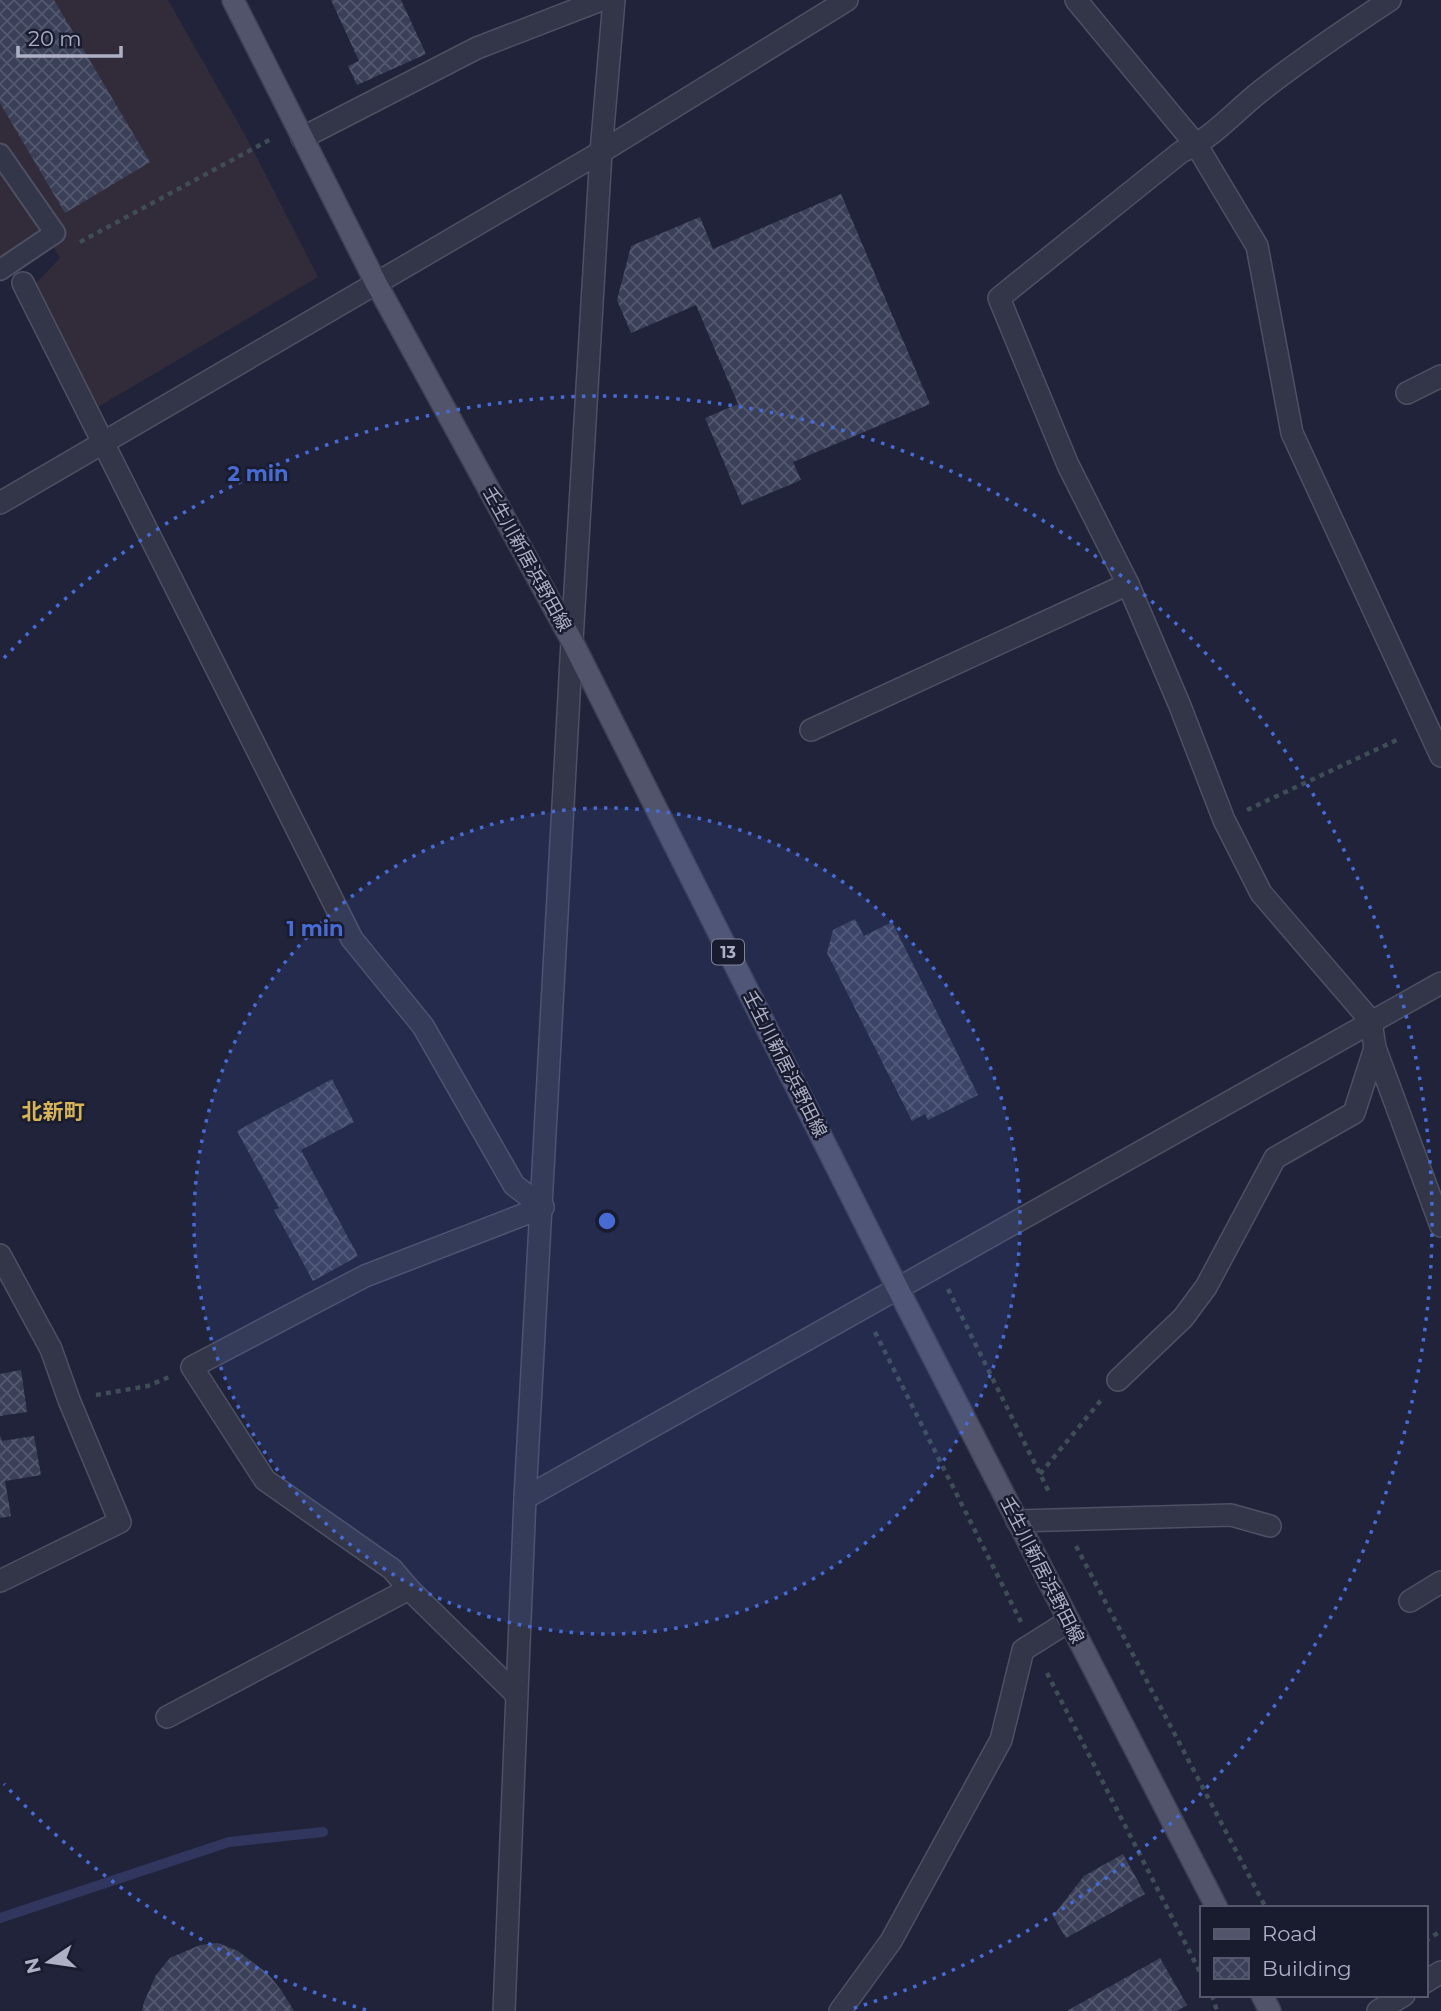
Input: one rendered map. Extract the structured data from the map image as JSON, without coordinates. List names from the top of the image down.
{
  "streets": {
    "main road": ["壬生川新居浜野田線", "13"]
  },
  "districts": ["北新町"],
  "legend": ["Road", "Building"],
  "scale_bar": "20 m",
  "north": "left",
  "rings": ["2 min", "1 min"]
}
